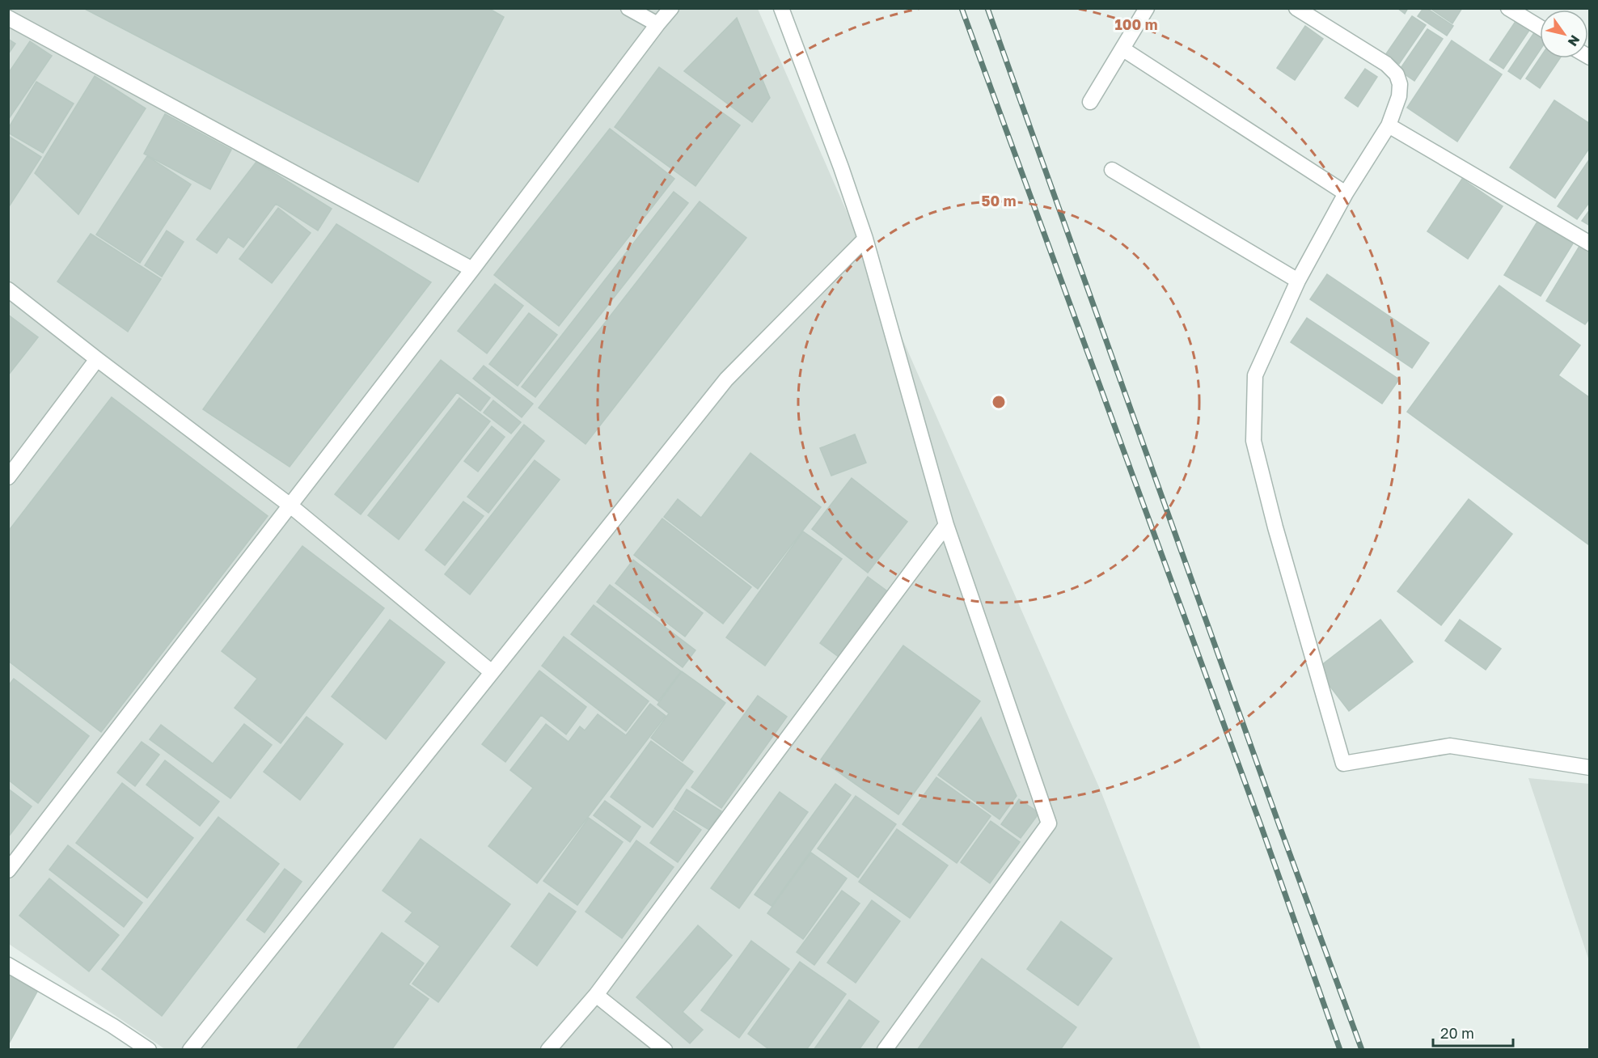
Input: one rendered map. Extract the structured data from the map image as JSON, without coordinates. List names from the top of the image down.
{
  "scale_bar": "20 m",
  "north": "bottom right",
  "rings": ["100 m", "50 m"]
}
